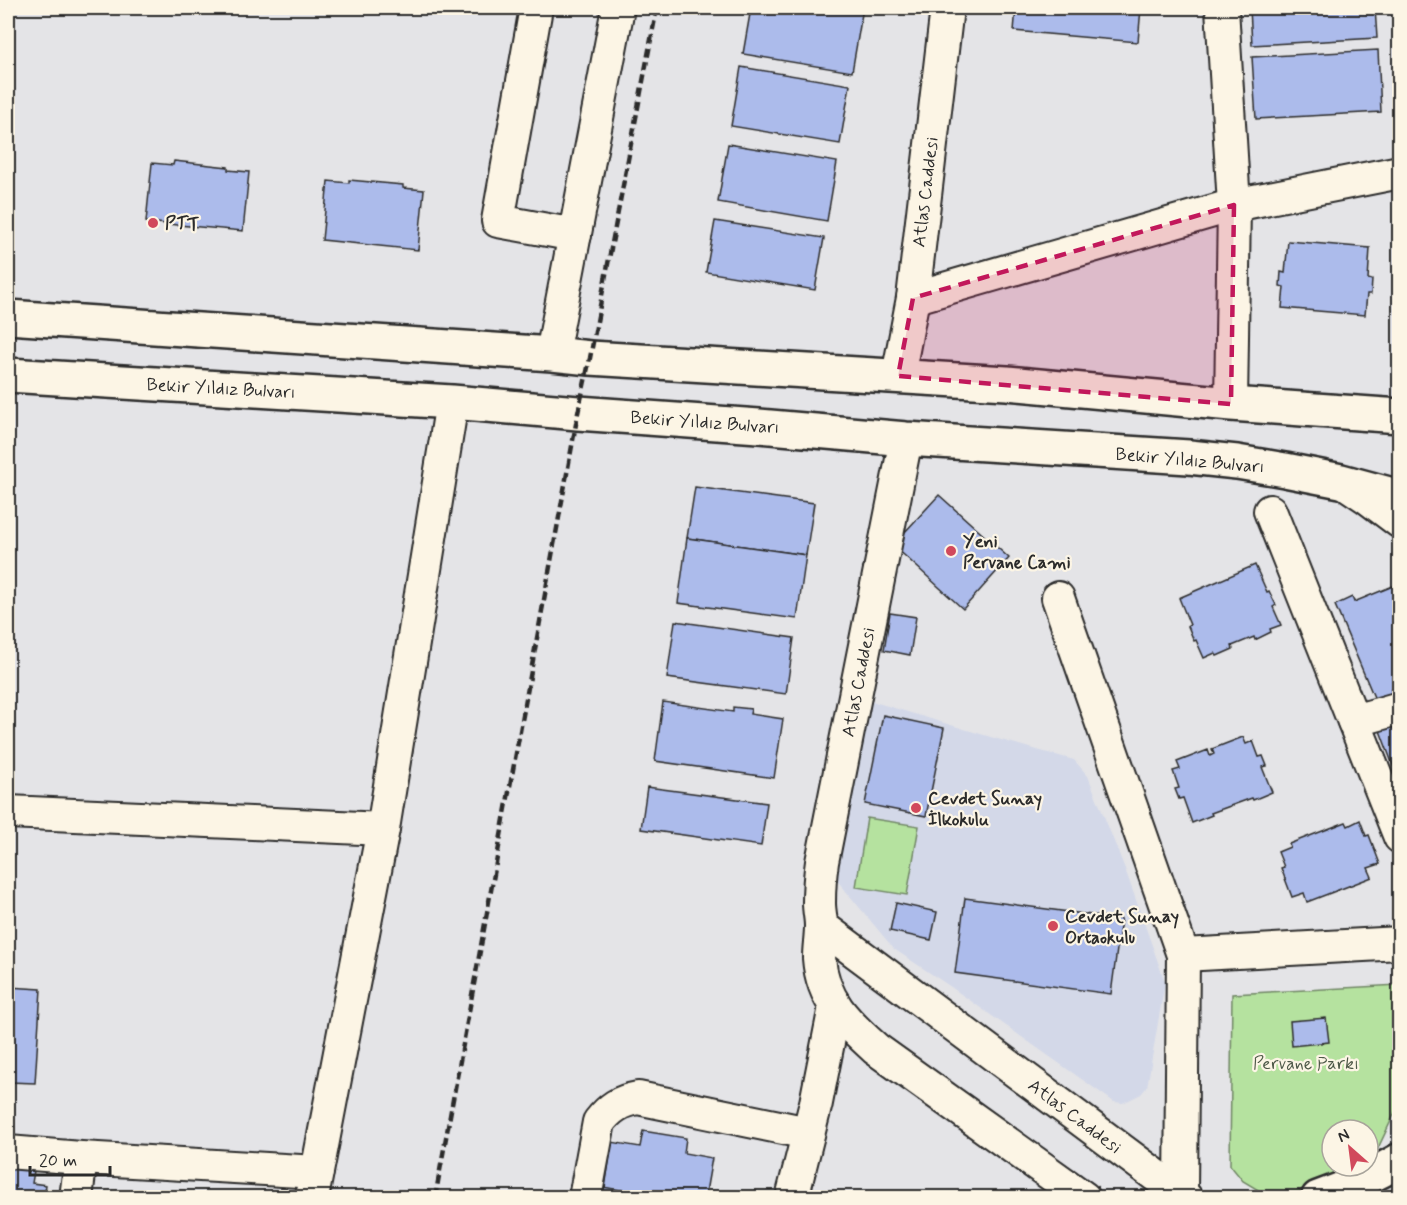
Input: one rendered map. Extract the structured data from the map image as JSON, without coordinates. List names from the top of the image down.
{
  "streets": {
    "main road": ["Bekir Yıldız Bulvarı"],
    "street": ["Atlas Caddesi"]
  },
  "crossings": [
    ["Atlas Caddesi", "Bekir Yıldız Bulvarı"]
  ],
  "parks": ["Pervane Parkı"],
  "places": [
    "PTT",
    "Yeni Pervane Cami",
    "Cevdet Sunay İlkokulu",
    "Cevdet Sunay Ortaokulu"
  ],
  "scale_bar": "20 m",
  "north": "top left"
}
